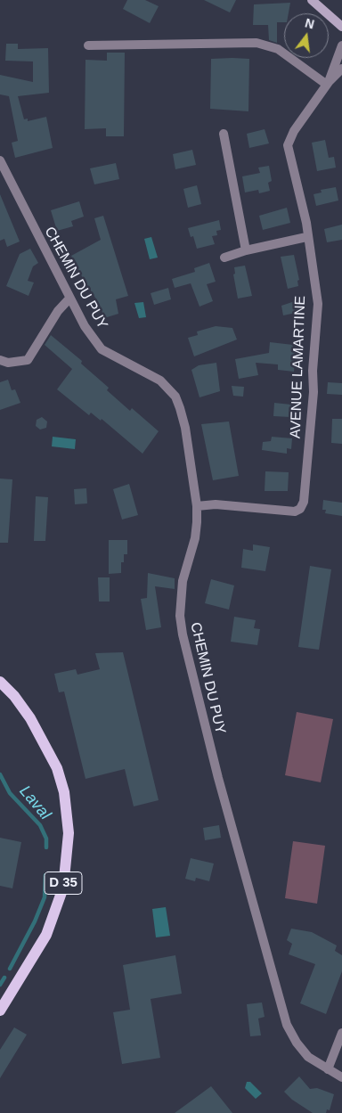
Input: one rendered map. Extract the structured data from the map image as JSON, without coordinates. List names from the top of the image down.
{
  "streets": {
    "main road": ["D 35"],
    "street": ["CHEMIN DU PUY", "AVENUE LAMARTINE"]
  },
  "crossings": [
    ["CHEMIN DU PUY", "AVENUE LAMARTINE"]
  ],
  "water": ["Laval"],
  "north": "top"
}
